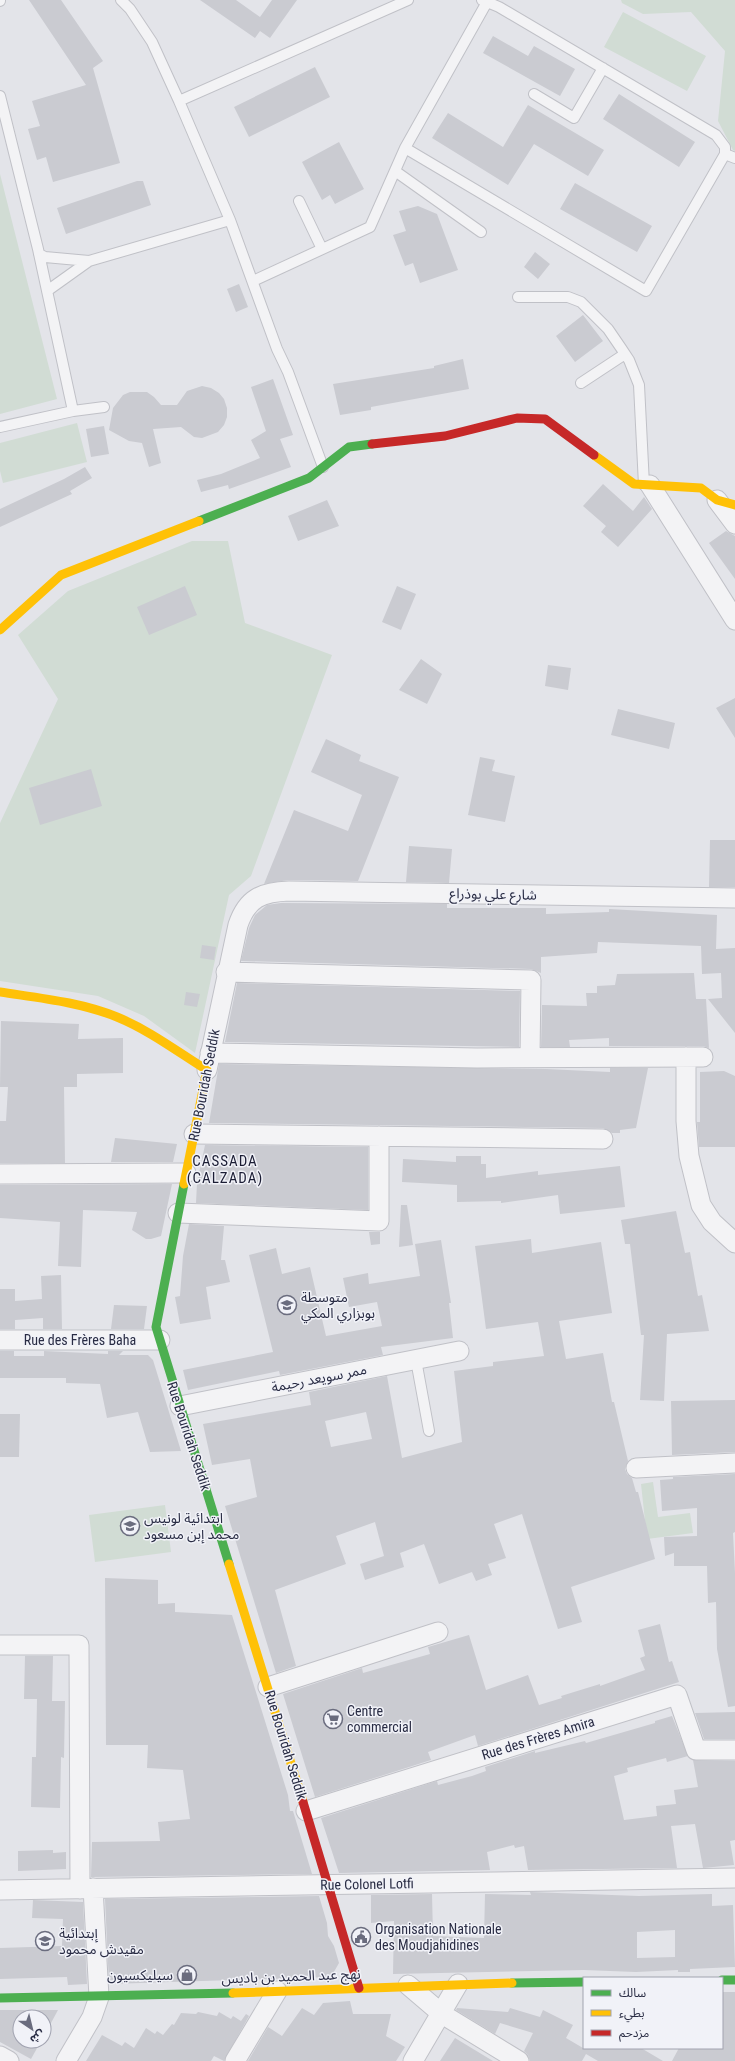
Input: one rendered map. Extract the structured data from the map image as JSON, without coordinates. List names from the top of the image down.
{
  "streets": {
    "main road": ["Rue Bouridah Seddik", "نهج عبد الحميد بن باديس"],
    "street": [
      "شارع علي بوذراع",
      "Rue des Frères Baha",
      "ممر سويعد رحيمة",
      "Rue des Frères Amira",
      "Rue Colonel Lotfi"
    ]
  },
  "crossings": [
    ["شارع علي بوذراع", "Rue Bouridah Seddik"],
    ["Rue Bouridah Seddik", "Rue des Frères Baha"],
    ["Rue Bouridah Seddik", "ممر سويعد رحيمة"],
    ["Rue Bouridah Seddik", "Rue des Frères Amira"],
    ["Rue Bouridah Seddik", "Rue Colonel Lotfi"],
    ["Rue Bouridah Seddik", "نهج عبد الحميد بن باديس"]
  ],
  "districts": ["CASSADA (CALZADA)"],
  "places": {
    "school or university": ["متوسطة بوبزاري المكي", "ابتدائية لونيس محمد إبن مسعود", "إبتدائية مقيدش محمود"],
    "supermarket": ["Centre commercial"],
    "public building": ["Organisation Nationale des Moudjahidines"],
    "shop": ["سيليكسيون"]
  },
  "legend": ["سالك", "بطيء", "مزدحم"],
  "north": "bottom right"
}
